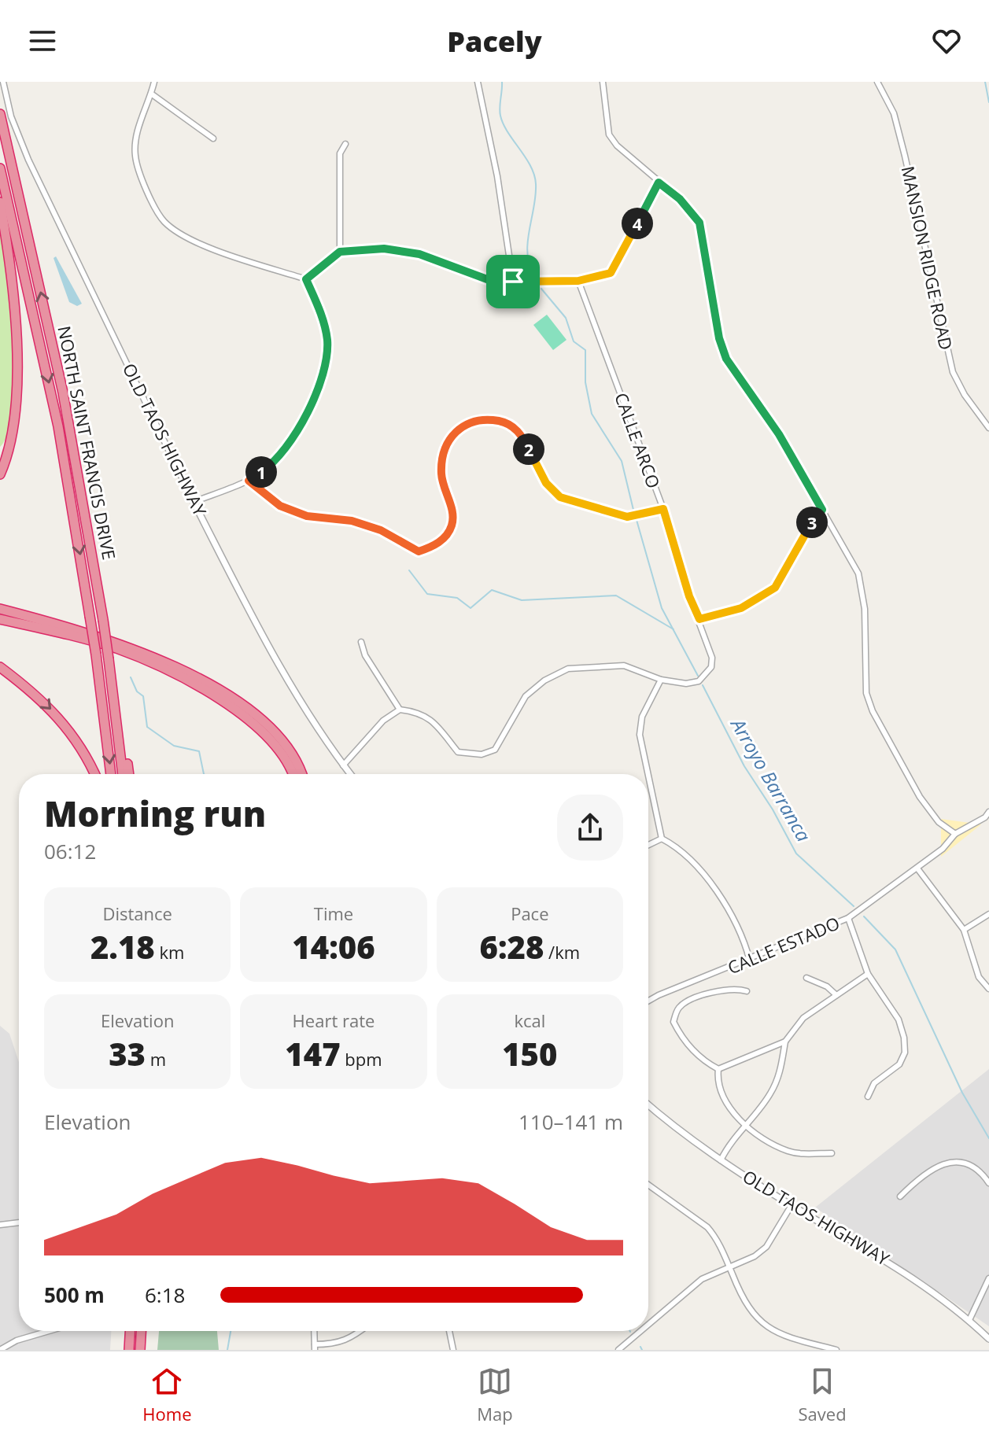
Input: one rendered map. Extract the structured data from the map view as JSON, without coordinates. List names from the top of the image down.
{
  "streets": {
    "highway": ["NORTH SAINT FRANCIS DRIVE"],
    "street": [
      "MANSION RIDGE ROAD",
      "OLD TAOS HIGHWAY",
      "CALLE ARCO",
      "CALLE ESTADO"
    ]
  },
  "water": ["Arroyo Barranca"],
  "page": {
    "header": "Pacely",
    "pins": [
      "4",
      "2",
      "1",
      "3"
    ],
    "heading": ["Morning run", "06:12"],
    "stats": [
      ["Distance", "2.18 km"],
      ["Time", "14:06"],
      ["Pace", "6:28 /km"],
      ["Elevation", "33 m"],
      ["Heart rate", "147 bpm"],
      ["kcal", "150"]
    ],
    "chart": ["Elevation", "110–141 m"],
    "list": [
      {
        "name": "500 m",
        "note": "6:18"
      }
    ],
    "tabs": ["Home", "Map", "Saved"]
  }
}
